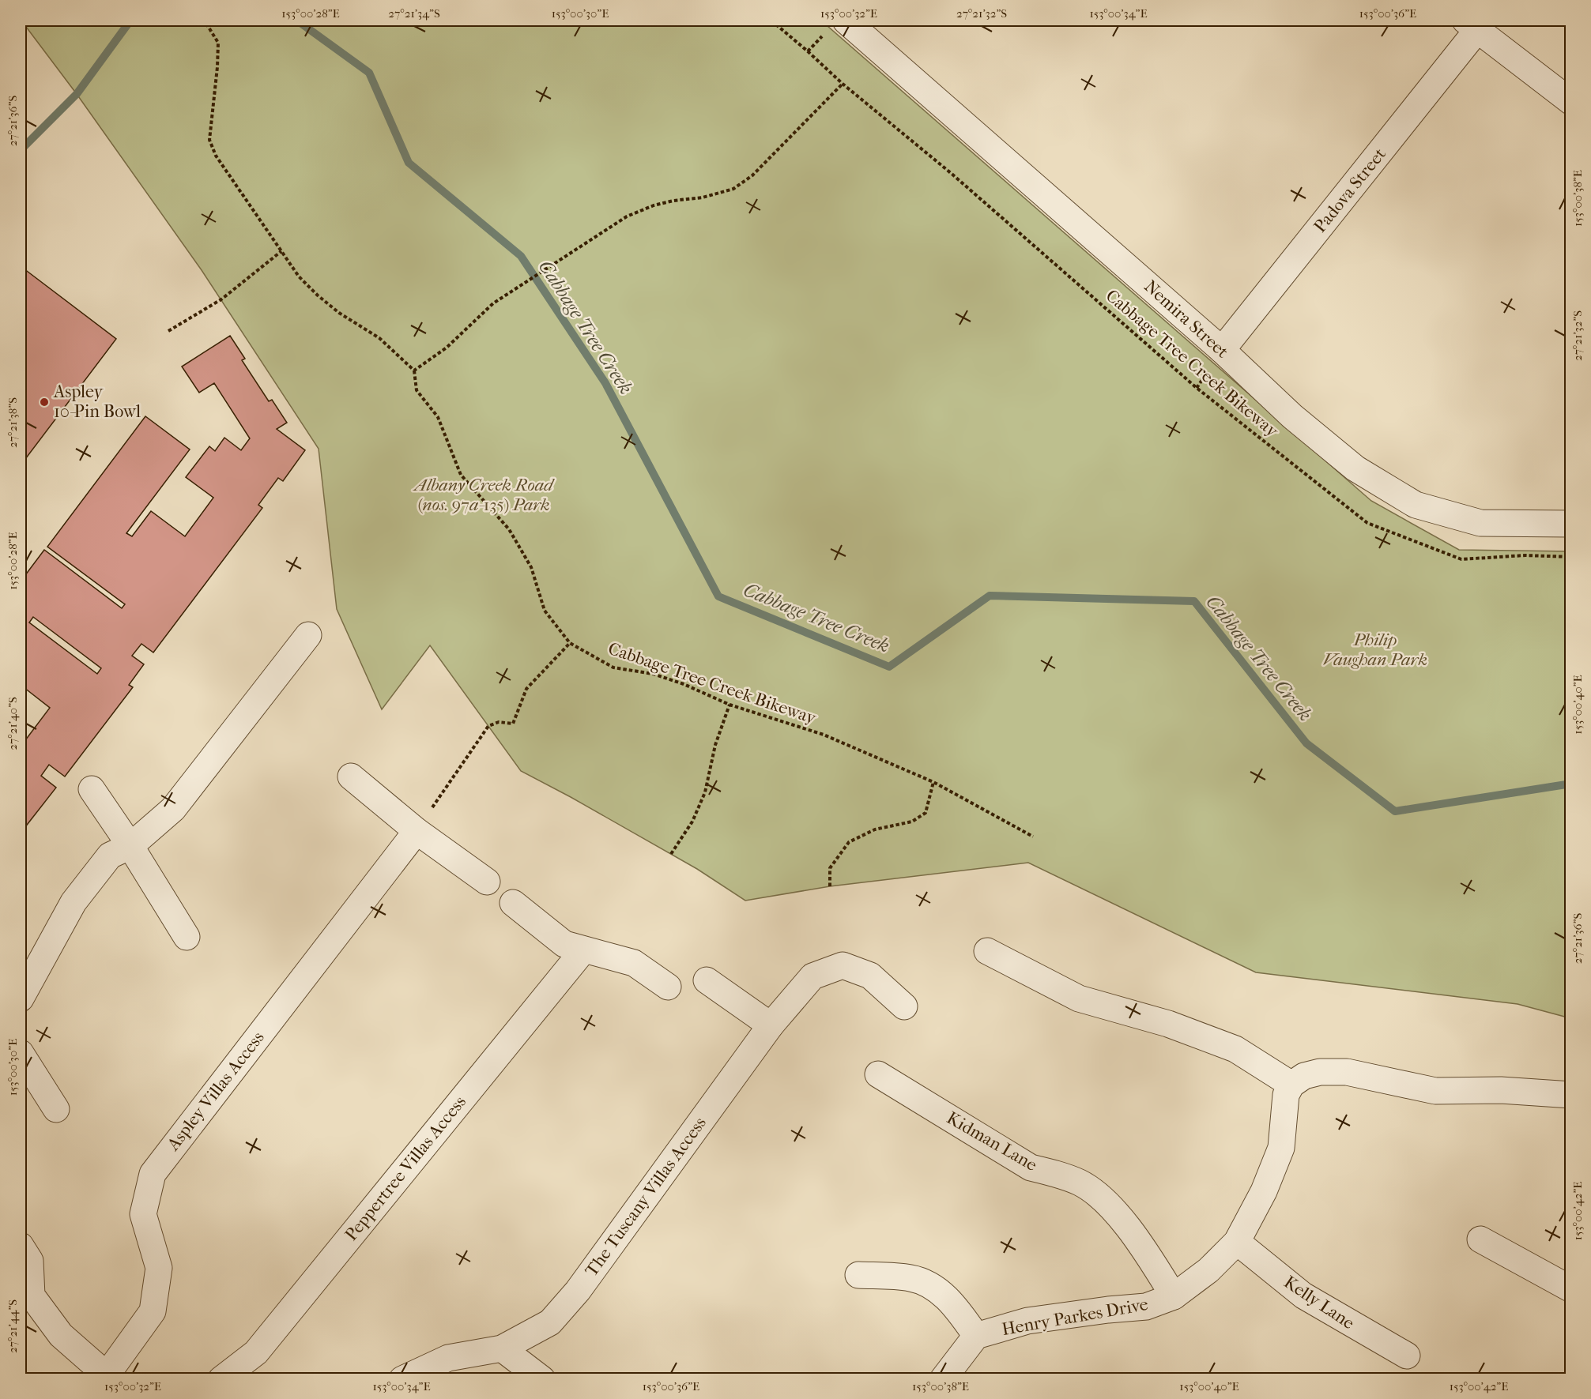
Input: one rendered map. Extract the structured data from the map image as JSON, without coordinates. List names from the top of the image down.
{
  "streets": {
    "street": [
      "Padova Street",
      "Nemira Street",
      "Aspley Villas Access",
      "Kidman Lane",
      "Peppertree Villas Access",
      "The Tuscany Villas Access",
      "Kelly Lane",
      "Henry Parkes Drive"
    ],
    "path": ["Cabbage Tree Creek Bikeway"]
  },
  "crossings": [
    ["Padova Street", "Nemira Street"],
    ["Kidman Lane", "Henry Parkes Drive"],
    ["Kelly Lane", "Henry Parkes Drive"]
  ],
  "water": ["Cabbage Tree Creek"],
  "parks": ["Albany Creek Road (nos. 97a-135) Park", "Philip Vaughan Park"],
  "places": ["Aspley 10-Pin Bowl"],
  "coordinates": [
    "153°00'28\"E",
    "27°21'34\"S",
    "153°00'30\"E",
    "153°00'32\"E",
    "27°21'32\"S",
    "153°00'34\"E",
    "153°00'36\"E",
    "27°21'36\"S",
    "153°00'38\"E",
    "27°21'38\"S",
    "153°00'40\"E",
    "27°21'40\"S",
    "153°00'42\"E",
    "27°21'44\"S"
  ]
}
